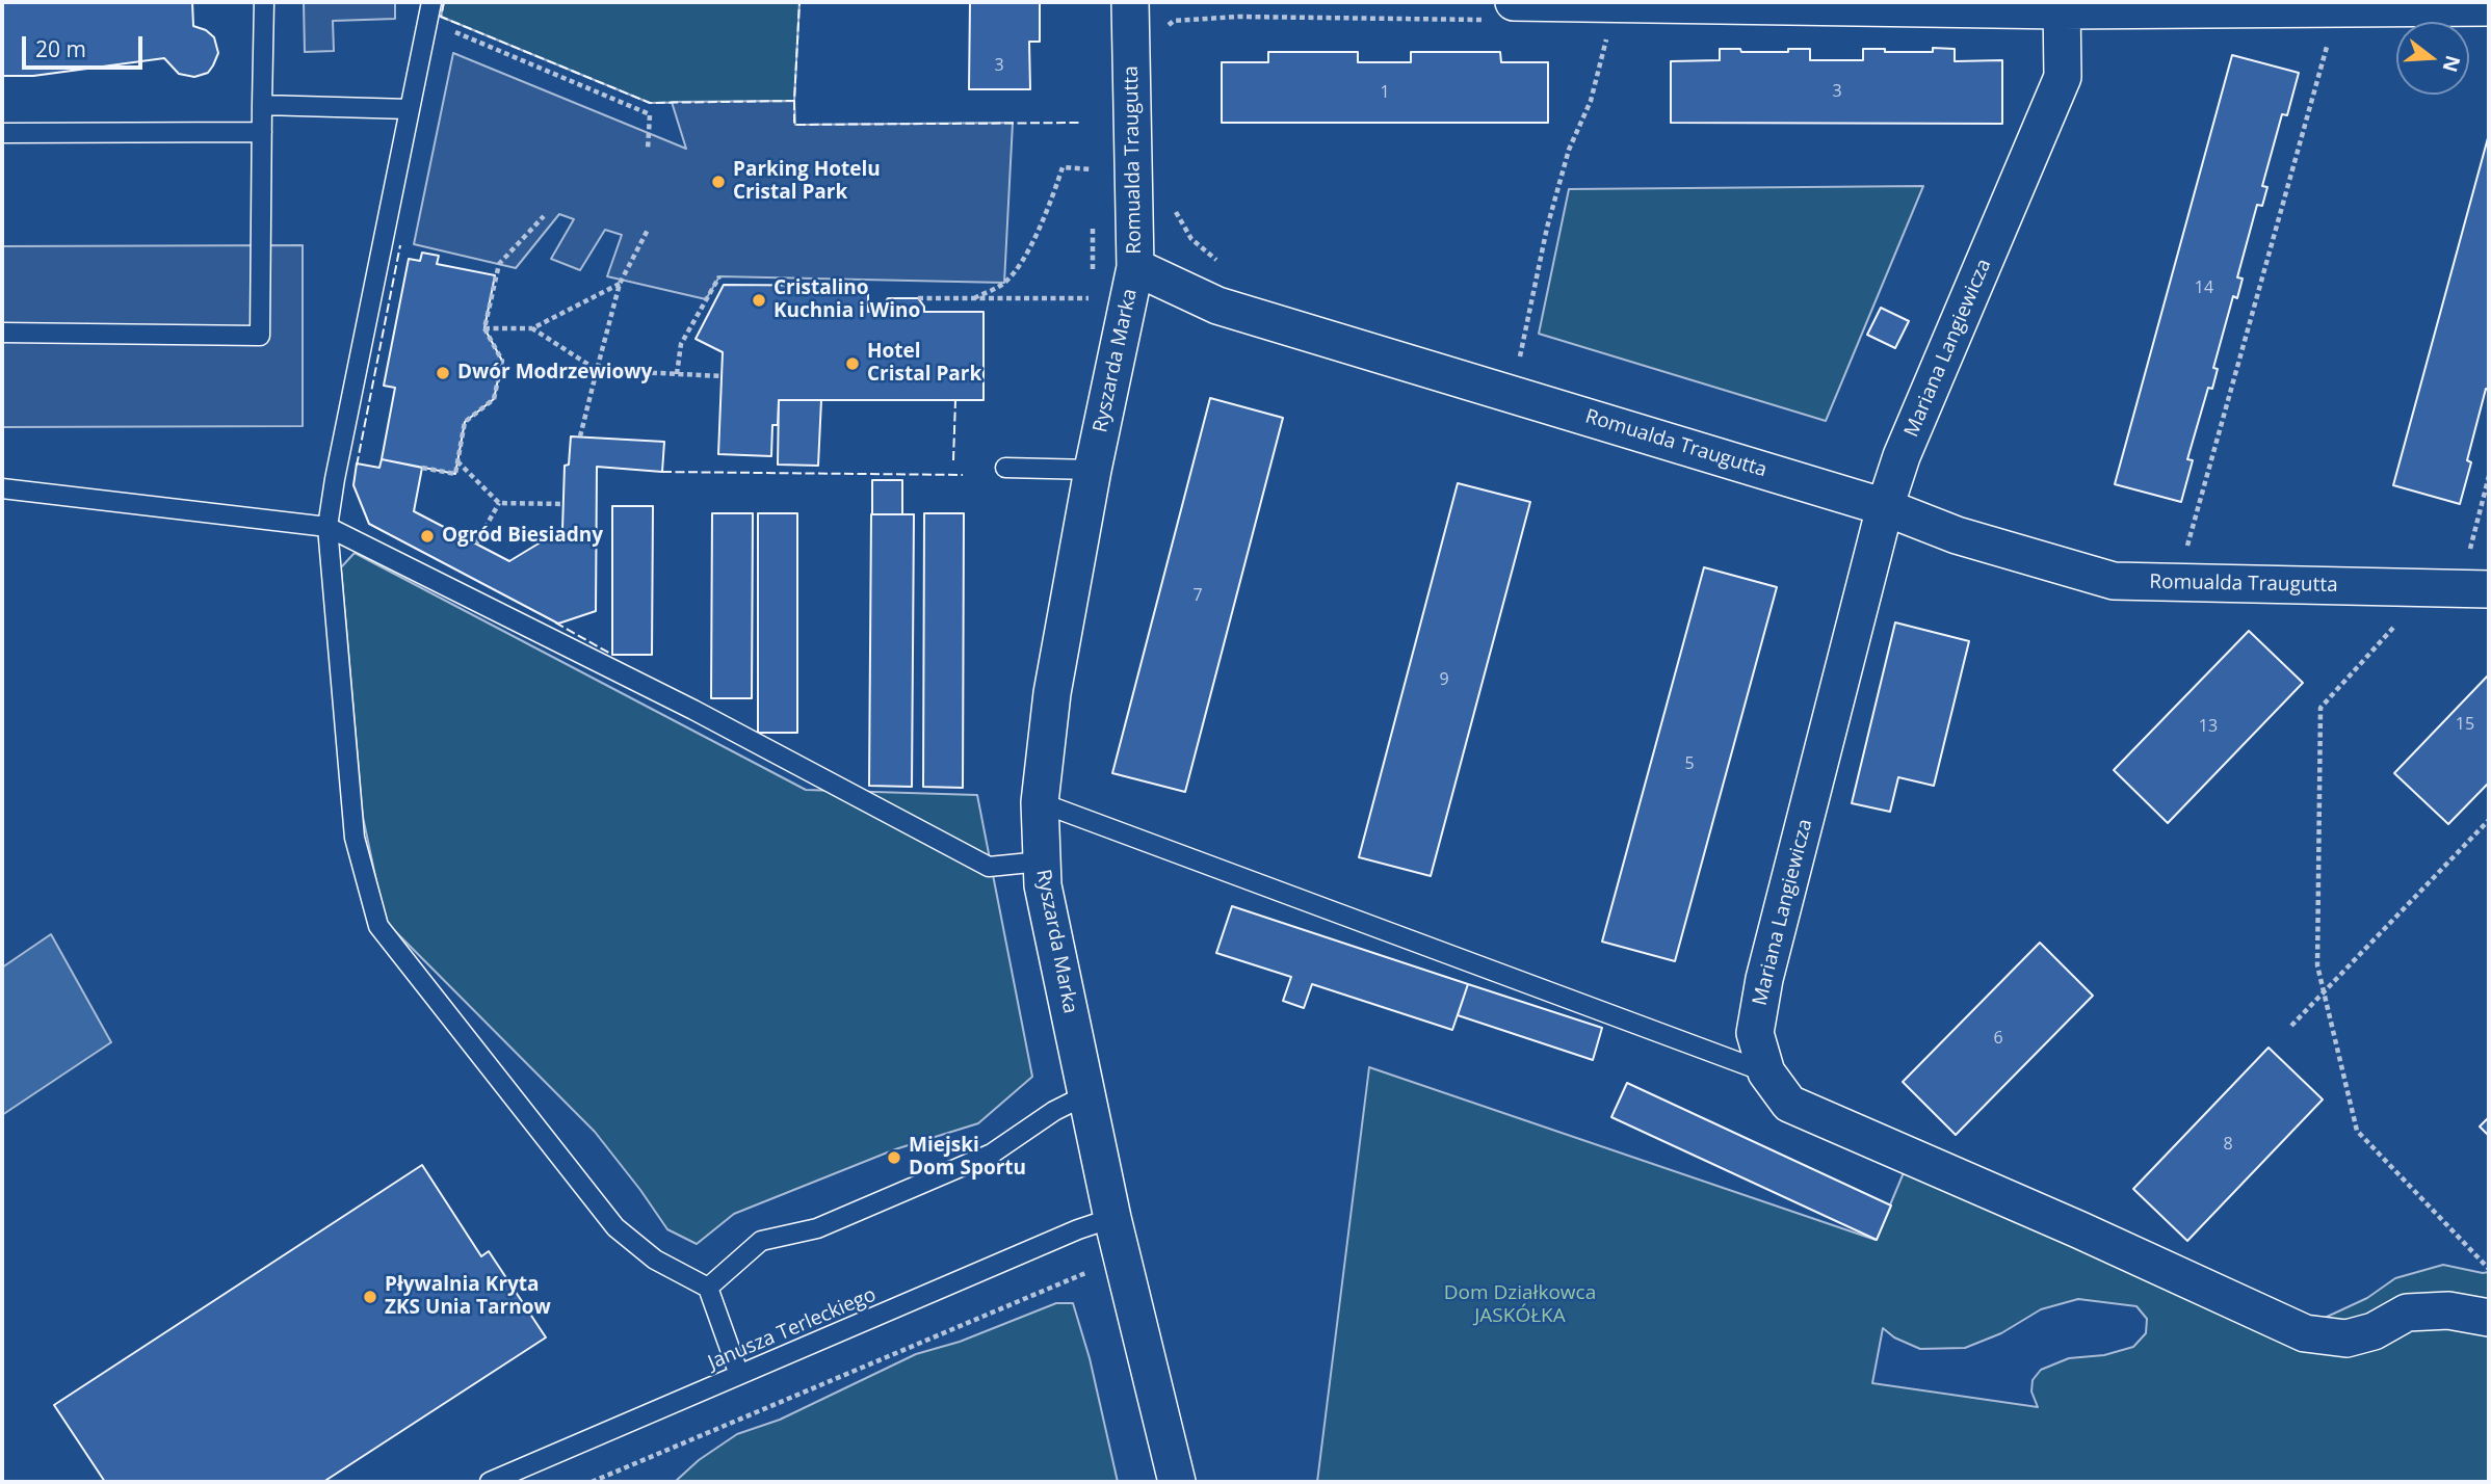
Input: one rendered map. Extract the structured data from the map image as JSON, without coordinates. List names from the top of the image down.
{
  "streets": {
    "street": ["Romualda Traugutta", "Mariana Langiewicza", "Ryszarda Marka"],
    "lane": ["Janusza Terleckiego"]
  },
  "crossings": [
    ["Romualda Traugutta", "Mariana Langiewicza"],
    ["Romualda Traugutta", "Ryszarda Marka"],
    ["Ryszarda Marka", "Janusza Terleckiego"]
  ],
  "parks": ["Dom Działkowca JASKÓŁKA"],
  "places": [
    "Parking Hotelu Cristal Park",
    "Cristalino Kuchnia i Wino",
    "Hotel Cristal Park",
    "Dwór Modrzewiowy",
    "Ogród Biesiadny",
    "Miejski Dom Sportu",
    "Pływalnia Kryta ZKS Unia Tarnow"
  ],
  "house_numbers": [
    "3",
    "3",
    "1",
    "14",
    "7",
    "9",
    "15",
    "13",
    "5",
    "6",
    "8"
  ],
  "scale_bar": "20 m",
  "north": "right"
}
